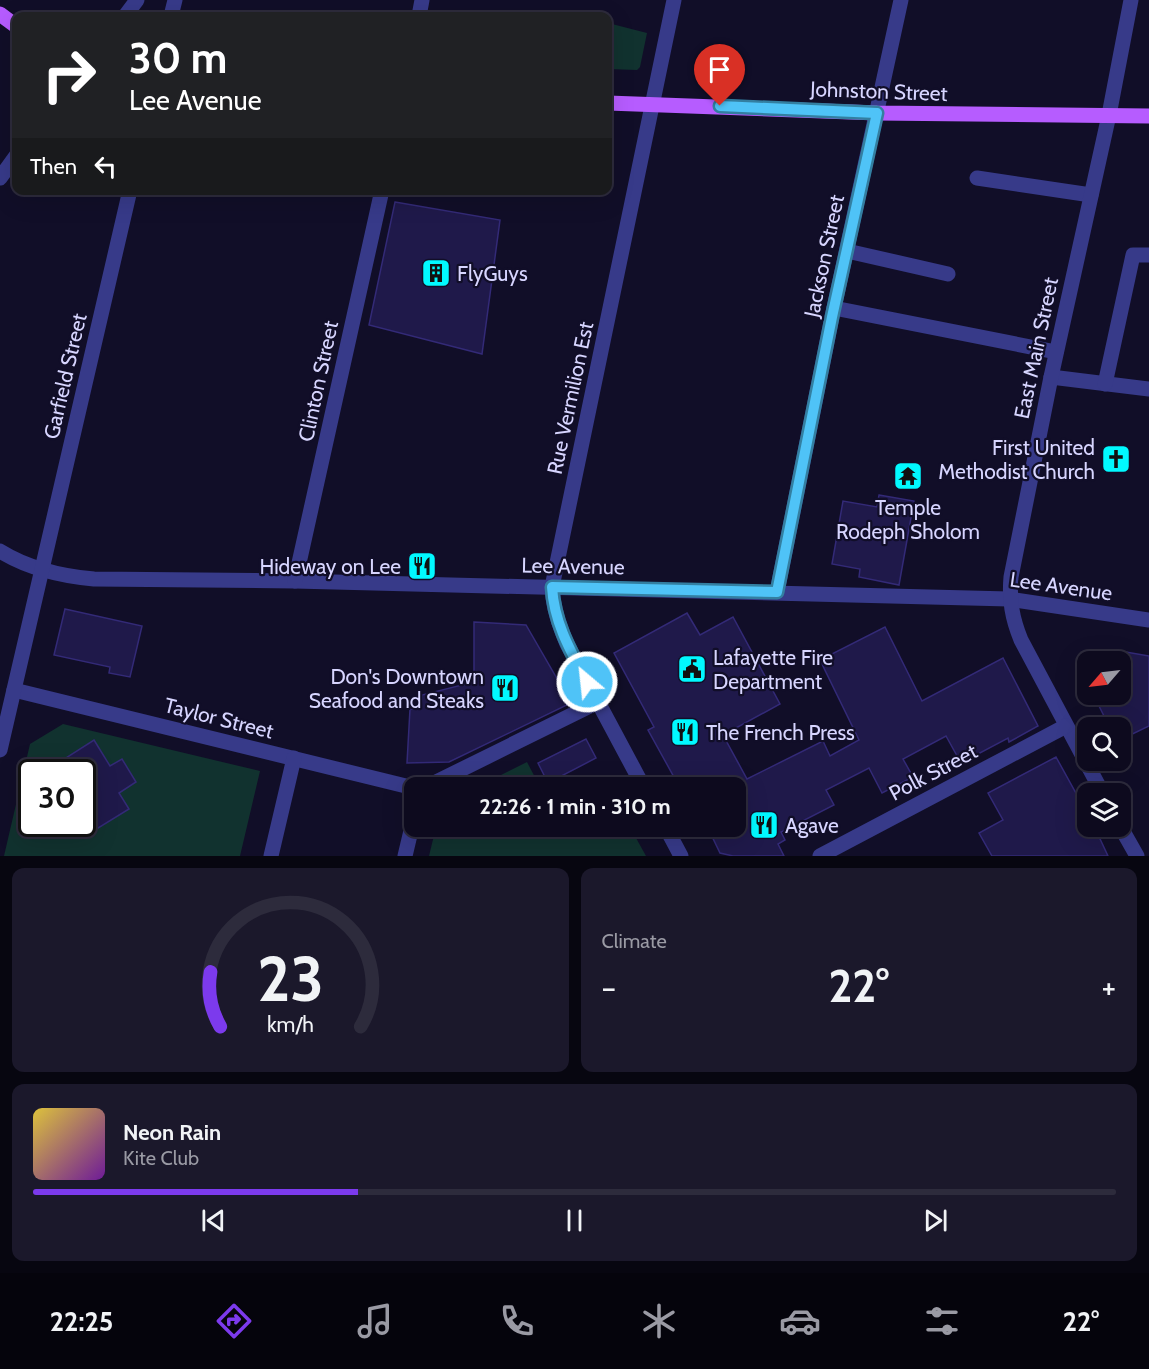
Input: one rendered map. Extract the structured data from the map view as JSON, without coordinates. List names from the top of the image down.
{
  "streets": {
    "main road": ["Johnston Street"],
    "street": [
      "Jackson Street",
      "East Main Street",
      "Garfield Street",
      "Clinton Street",
      "Rue Vermilion Est",
      "Lee Avenue",
      "Taylor Street",
      "Polk Street"
    ]
  },
  "crossings": [
    ["Johnston Street", "Jackson Street"],
    ["Johnston Street", "East Main Street"],
    ["Johnston Street", "Rue Vermilion Est"],
    ["Jackson Street", "Lee Avenue"],
    ["East Main Street", "Lee Avenue"],
    ["East Main Street", "Polk Street"],
    ["Garfield Street", "Lee Avenue"],
    ["Garfield Street", "Taylor Street"],
    ["Clinton Street", "Lee Avenue"],
    ["Rue Vermilion Est", "Lee Avenue"]
  ],
  "places": {
    "building": ["FlyGuys"],
    "church": ["First United Methodist Church"],
    "temple": ["Temple Rodeph Sholom"],
    "restaurant": [
      "Hideway on Lee",
      "Don's Downtown Seafood and Steaks",
      "The French Press",
      "Agave"
    ],
    "public building": ["Lafayette Fire Department"]
  },
  "north": "bottom left",
  "page": {
    "turn": ["30 m", "Lee Avenue"],
    "then": "Then",
    "limit": "30",
    "trip": "22:26 · 1 min · 310 m",
    "tile": "Climate",
    "heat": ["−", "22°", "+"],
    "song": ["Neon Rain", "Kite Club"],
    "tabs": ["22:25", "22°"],
    "gauge": ["23", "km/h"]
  }
}
